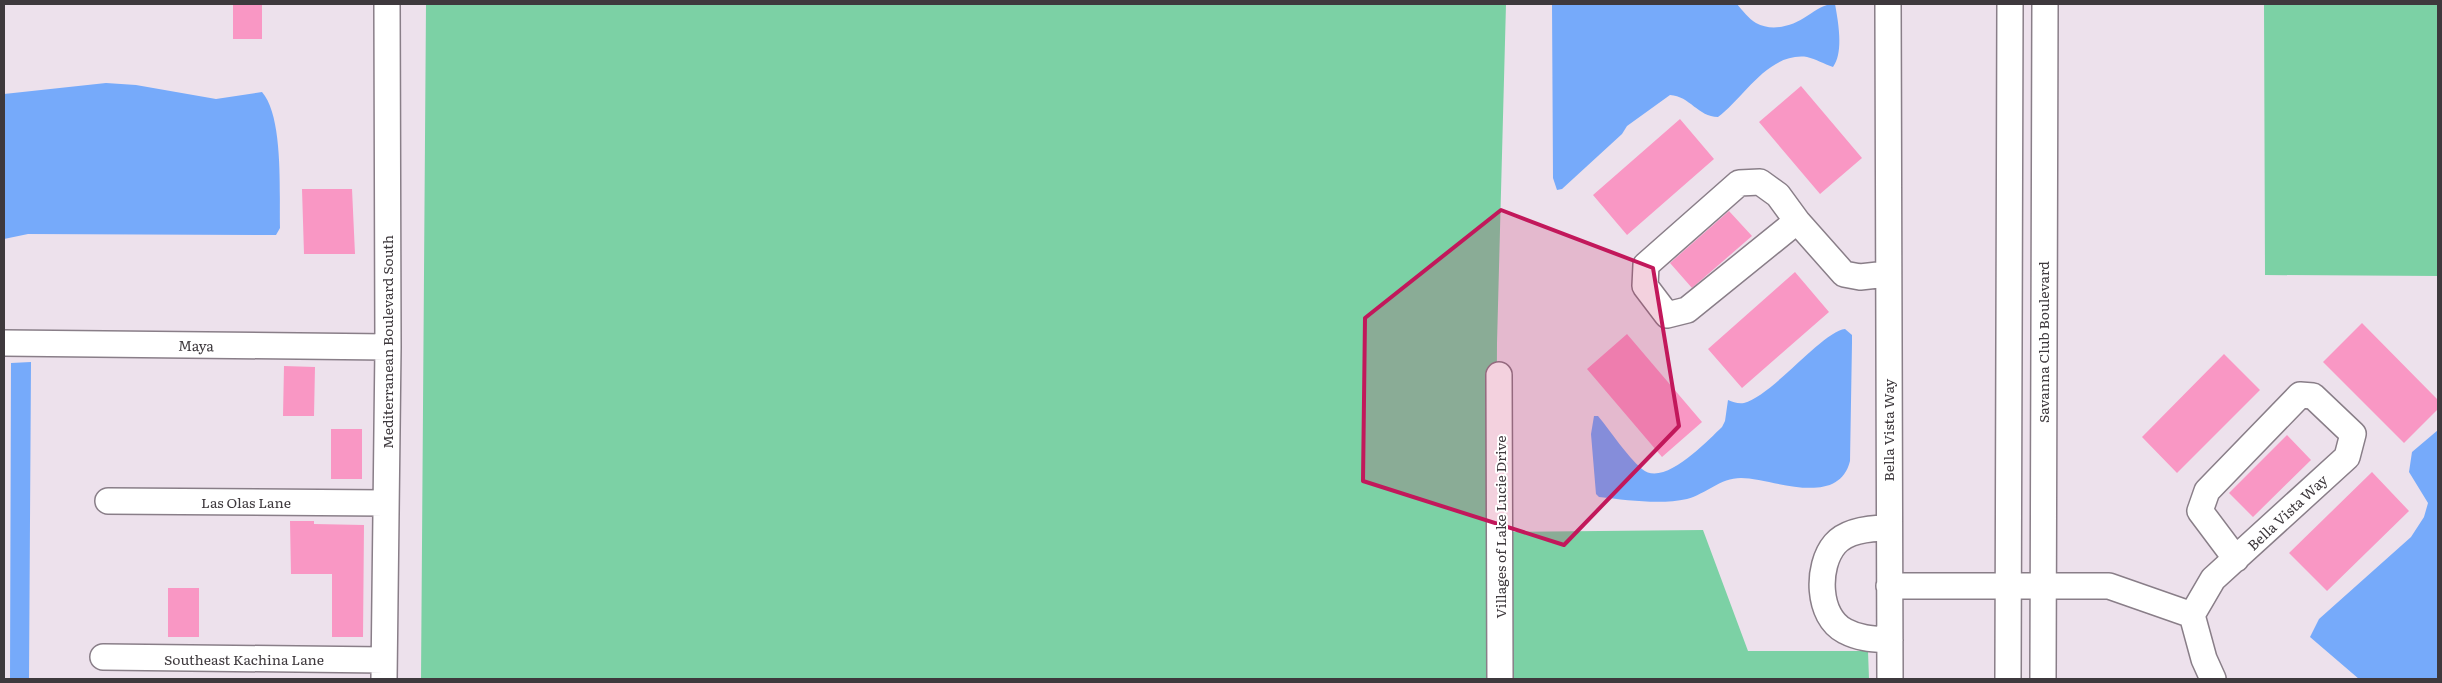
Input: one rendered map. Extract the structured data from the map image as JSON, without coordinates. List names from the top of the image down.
{
  "streets": {
    "street": [
      "Mediterranean Boulevard South",
      "Savanna Club Boulevard",
      "Maya",
      "Bella Vista Way",
      "Las Olas Lane",
      "Villages of Lake Lucie Drive",
      "Southeast Kachina Lane"
    ]
  },
  "crossings": [
    ["Mediterranean Boulevard South", "Maya"],
    ["Mediterranean Boulevard South", "Las Olas Lane"],
    ["Mediterranean Boulevard South", "Southeast Kachina Lane"]
  ]
}
